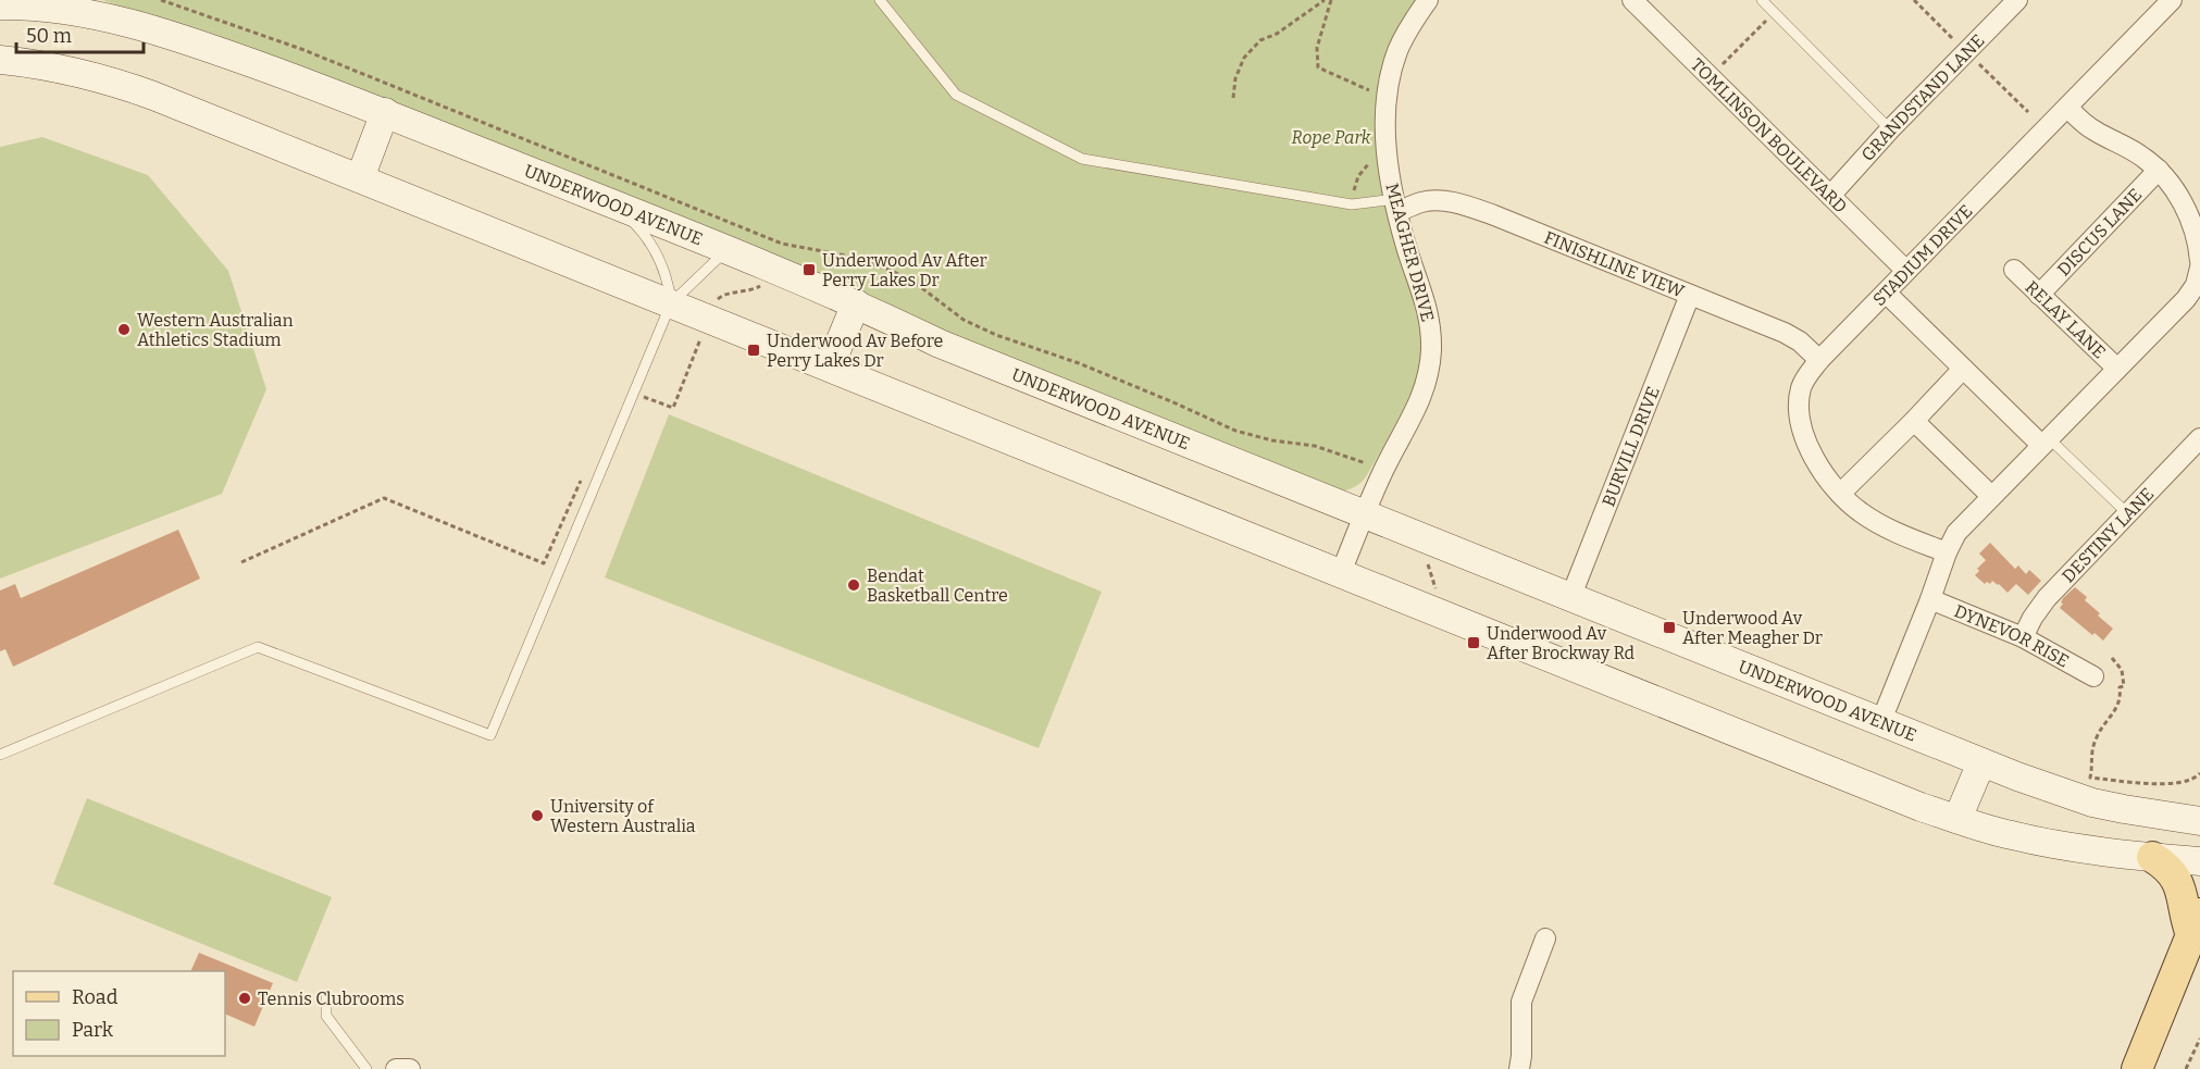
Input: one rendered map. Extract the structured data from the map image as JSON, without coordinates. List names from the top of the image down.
{
  "streets": {
    "main road": ["UNDERWOOD AVENUE"],
    "street": [
      "GRANDSTAND LANE",
      "TOMLINSON BOULEVARD",
      "DISCUS LANE",
      "MEAGHER DRIVE",
      "STADIUM DRIVE",
      "FINISHLINE VIEW",
      "RELAY LANE",
      "BURVILL DRIVE",
      "DESTINY LANE",
      "DYNEVOR RISE"
    ]
  },
  "crossings": [
    ["GRANDSTAND LANE", "TOMLINSON BOULEVARD"],
    ["TOMLINSON BOULEVARD", "STADIUM DRIVE"],
    ["UNDERWOOD AVENUE", "MEAGHER DRIVE"],
    ["UNDERWOOD AVENUE", "BURVILL DRIVE"],
    ["DISCUS LANE", "RELAY LANE"],
    ["MEAGHER DRIVE", "FINISHLINE VIEW"],
    ["STADIUM DRIVE", "FINISHLINE VIEW"],
    ["FINISHLINE VIEW", "BURVILL DRIVE"],
    ["DESTINY LANE", "DYNEVOR RISE"]
  ],
  "parks": ["Rope Park"],
  "places": {
    "transit": [
      "Underwood Av After Perry Lakes Dr",
      "Underwood Av Before Perry Lakes Dr",
      "Underwood Av After Meagher Dr",
      "Underwood Av After Brockway Rd"
    ],
    "other": [
      "Western Australian Athletics Stadium",
      "Bendat Basketball Centre",
      "University of Western Australia",
      "Tennis Clubrooms"
    ]
  },
  "legend": ["Road", "Park"],
  "scale_bar": "50 m"
}
